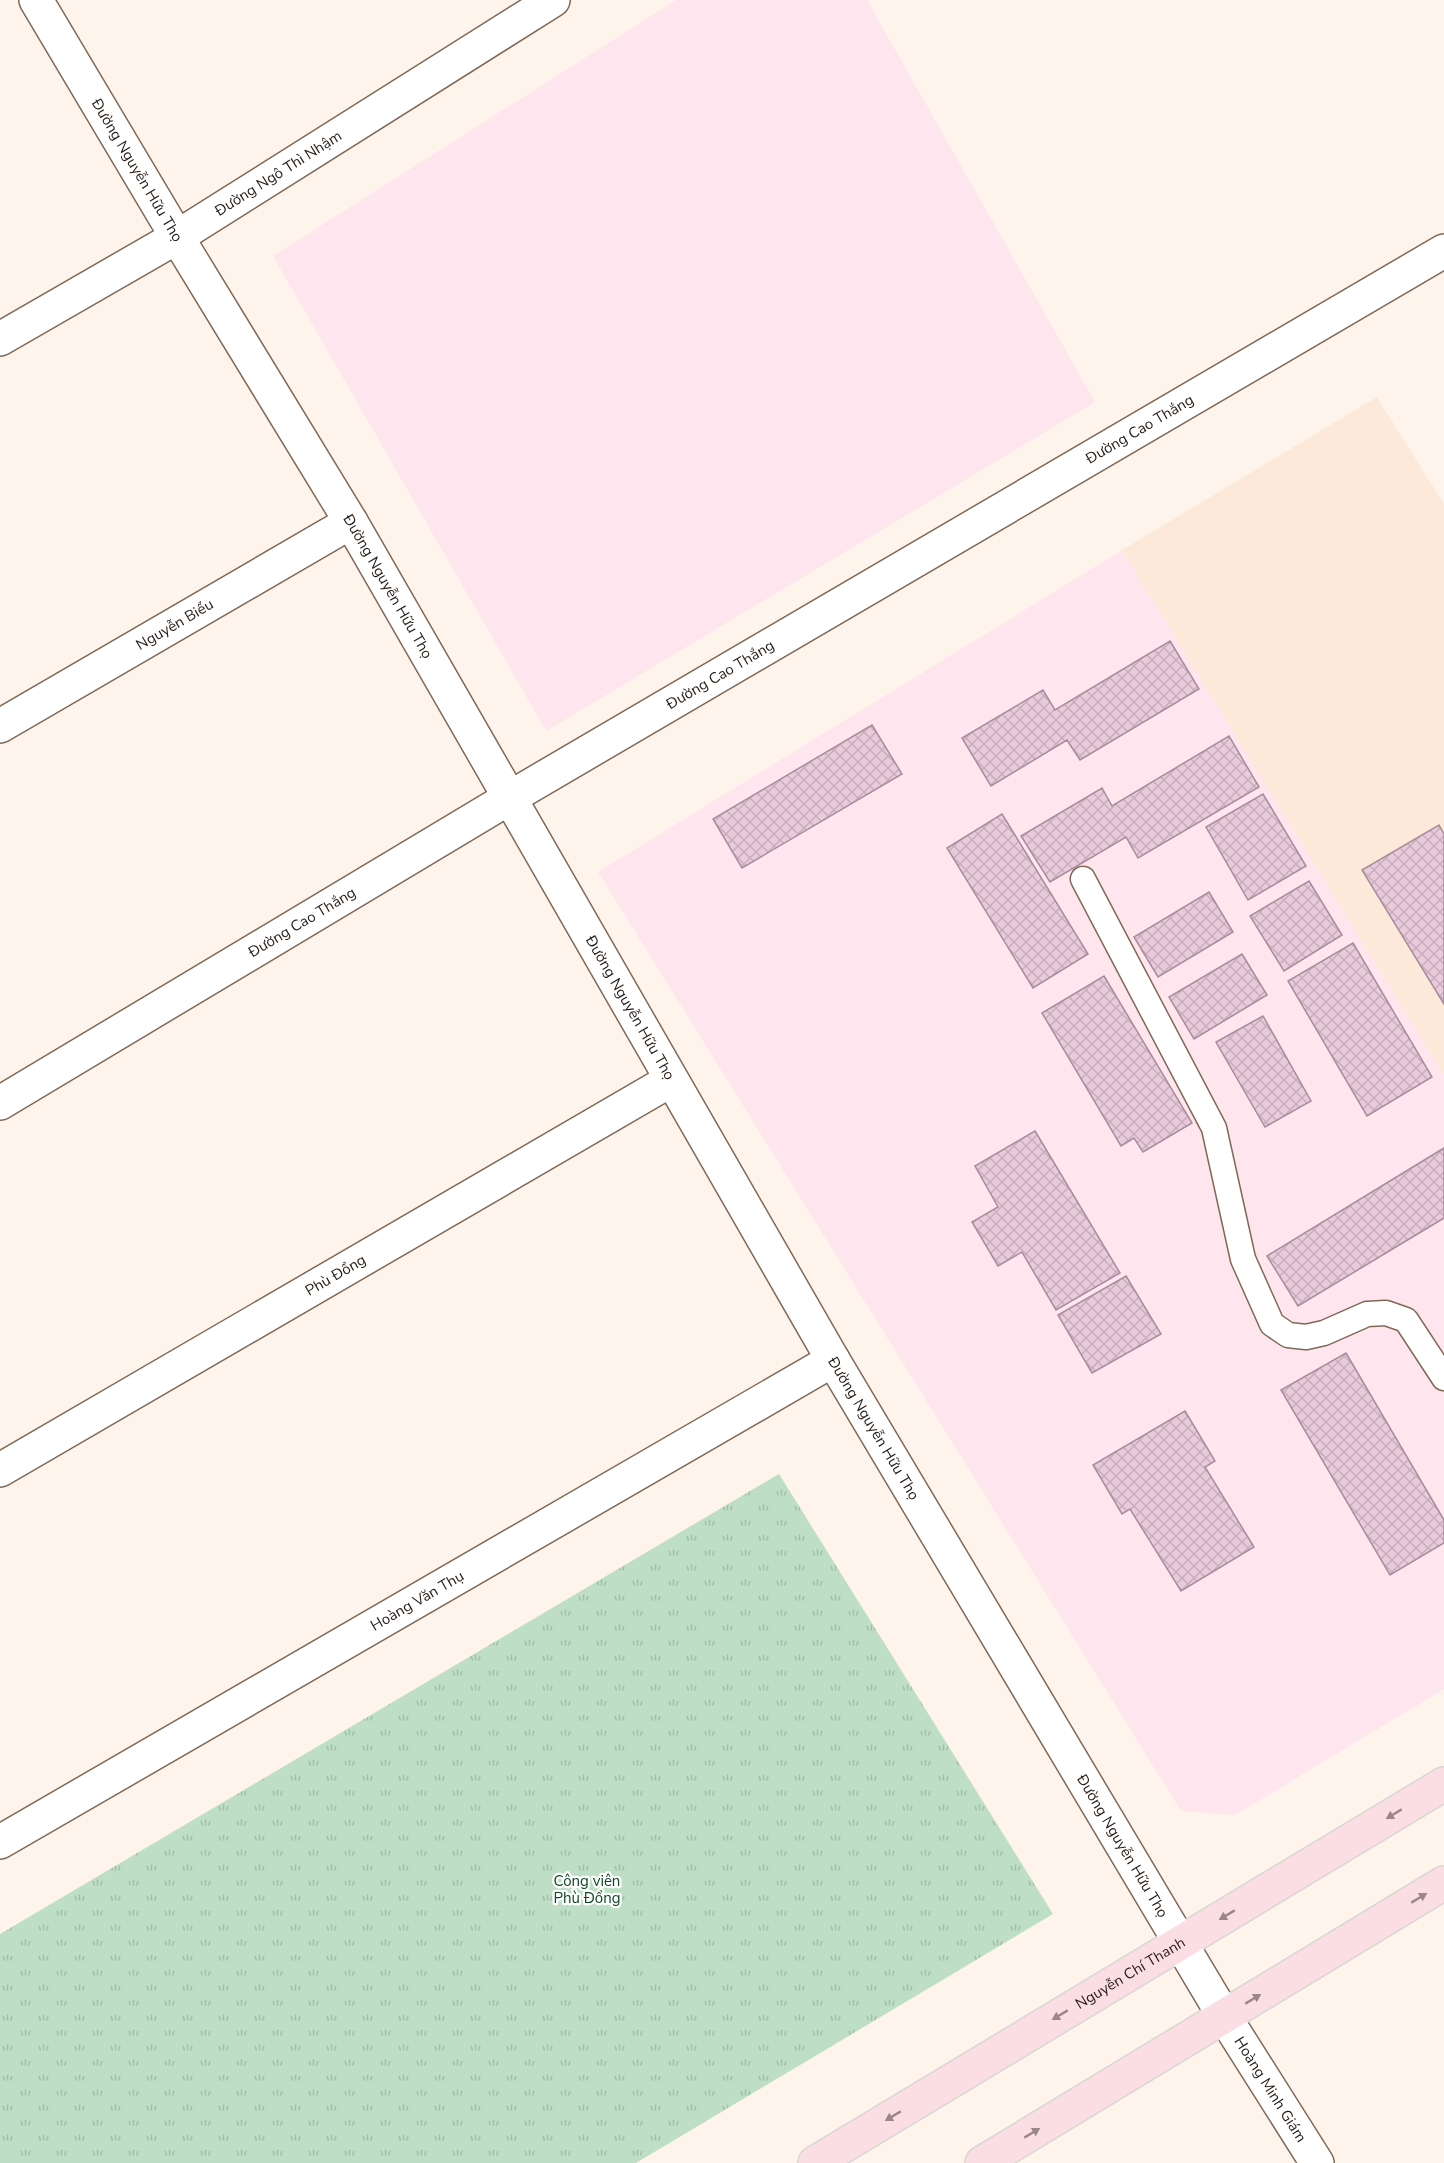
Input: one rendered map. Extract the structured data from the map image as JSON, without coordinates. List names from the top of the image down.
{
  "streets": {
    "main road": ["Nguyễn Chí Thanh"],
    "street": [
      "Đường Nguyễn Hữu Thọ",
      "Đường Ngô Thì Nhậm",
      "Đường Cao Thắng",
      "Nguyễn Biểu",
      "Phù Đổng",
      "Hoàng Văn Thụ",
      "Hoàng Minh Giám"
    ]
  },
  "crossings": [
    ["Đường Nguyễn Hữu Thọ", "Đường Ngô Thì Nhậm"],
    ["Đường Nguyễn Hữu Thọ", "Đường Cao Thắng"],
    ["Đường Nguyễn Hữu Thọ", "Nguyễn Biểu"],
    ["Đường Nguyễn Hữu Thọ", "Phù Đổng"],
    ["Đường Nguyễn Hữu Thọ", "Hoàng Văn Thụ"],
    ["Đường Nguyễn Hữu Thọ", "Nguyễn Chí Thanh"],
    ["Đường Nguyễn Hữu Thọ", "Hoàng Minh Giám"]
  ],
  "parks": ["Công viên Phù Đổng"]
}
